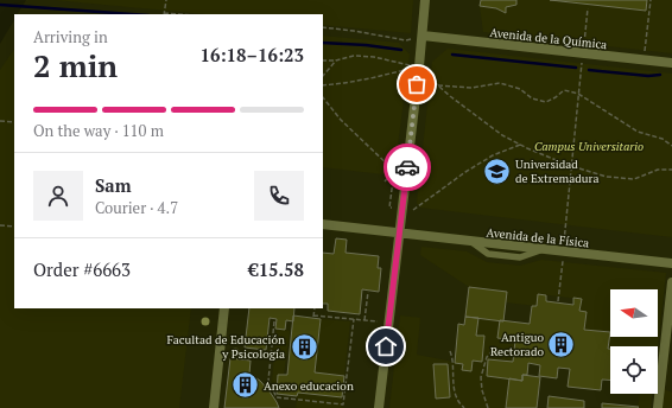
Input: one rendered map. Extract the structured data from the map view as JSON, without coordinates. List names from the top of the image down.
{
  "streets": {
    "street": ["Avenida de la Química", "Avenida de la Física"]
  },
  "parks": ["Campus Universitario"],
  "places": {
    "school or university": ["Universidad de Extremadura"],
    "building": ["Antiguo Rectorado", "Facultad de Educación y Psicología", "Anexo educacion"]
  },
  "north": "left",
  "page": {
    "heading": ["2 min", "Arriving in", "16:18–16:23"],
    "panel": [
      "Sam",
      "Courier · 4.7",
      "Order #6663",
      "€15.58"
    ],
    "bar": "On the way · 110 m"
  }
}
